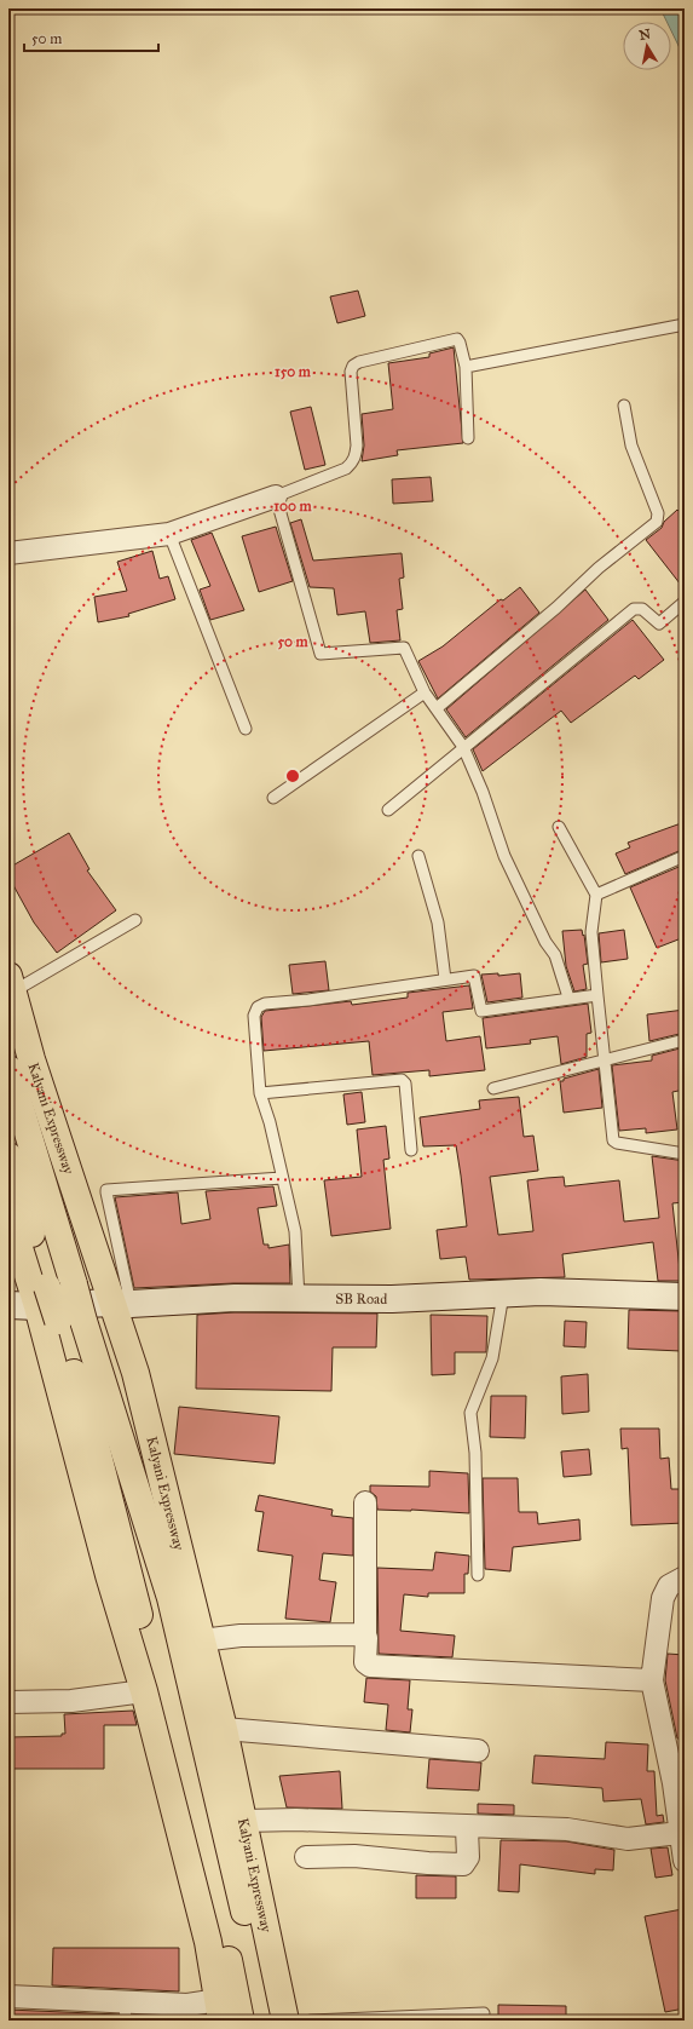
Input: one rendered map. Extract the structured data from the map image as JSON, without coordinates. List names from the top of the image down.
{
  "streets": {
    "highway": ["Kalyani Expressway"],
    "street": ["SB Road"]
  },
  "crossings": [
    ["Kalyani Expressway", "SB Road"]
  ],
  "scale_bar": "50 m",
  "north": "top",
  "rings": ["150 m", "100 m", "50 m"]
}
